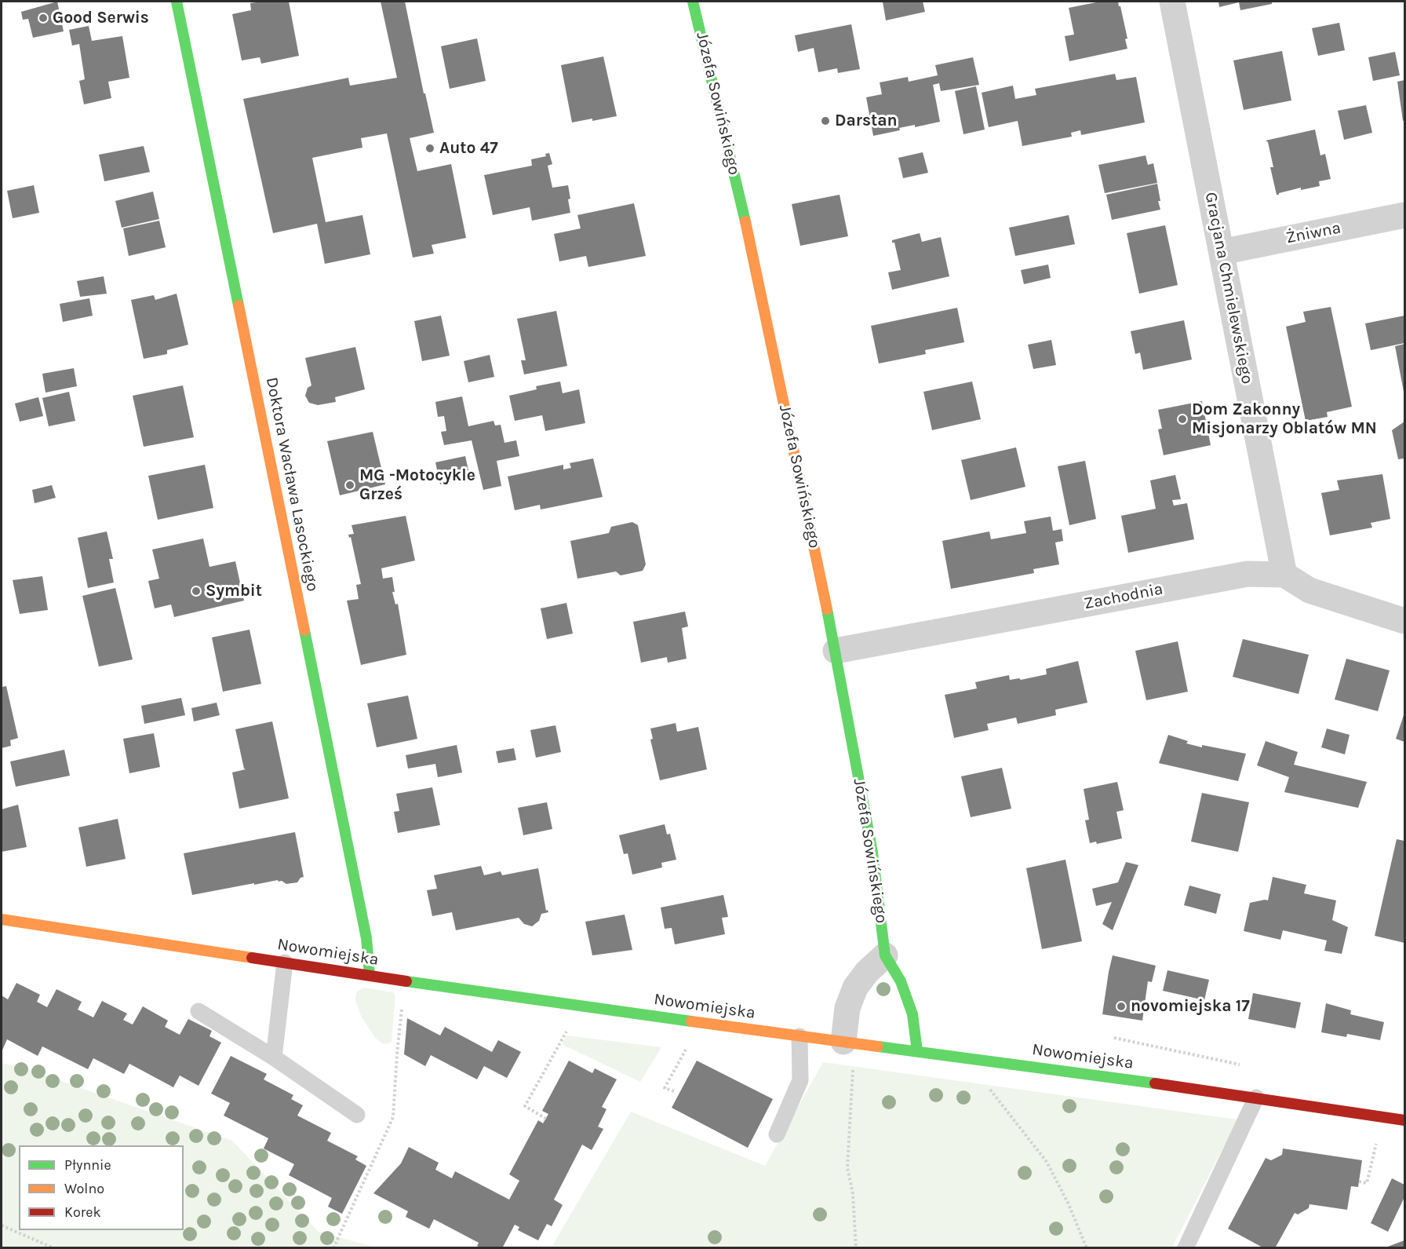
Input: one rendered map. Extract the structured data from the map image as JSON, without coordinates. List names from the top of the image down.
{
  "streets": {
    "street": [
      "Józefa Sowińskiego",
      "Żniwna",
      "Gracjana Chmielewskiego",
      "Doktora Wacława Lasockiego",
      "Zachodnia",
      "Nowomiejska"
    ]
  },
  "crossings": [
    ["Józefa Sowińskiego", "Zachodnia"],
    ["Józefa Sowińskiego", "Nowomiejska"],
    ["Żniwna", "Gracjana Chmielewskiego"],
    ["Gracjana Chmielewskiego", "Zachodnia"],
    ["Doktora Wacława Lasockiego", "Nowomiejska"]
  ],
  "places": [
    "Good Serwis",
    "Darstan",
    "Auto 47",
    "Dom Zakonny Misjonarzy Oblatów MN",
    "MG -Motocykle Grześ",
    "Symbit",
    "novomiejska 17"
  ],
  "legend": ["Płynnie", "Wolno", "Korek"]
}
